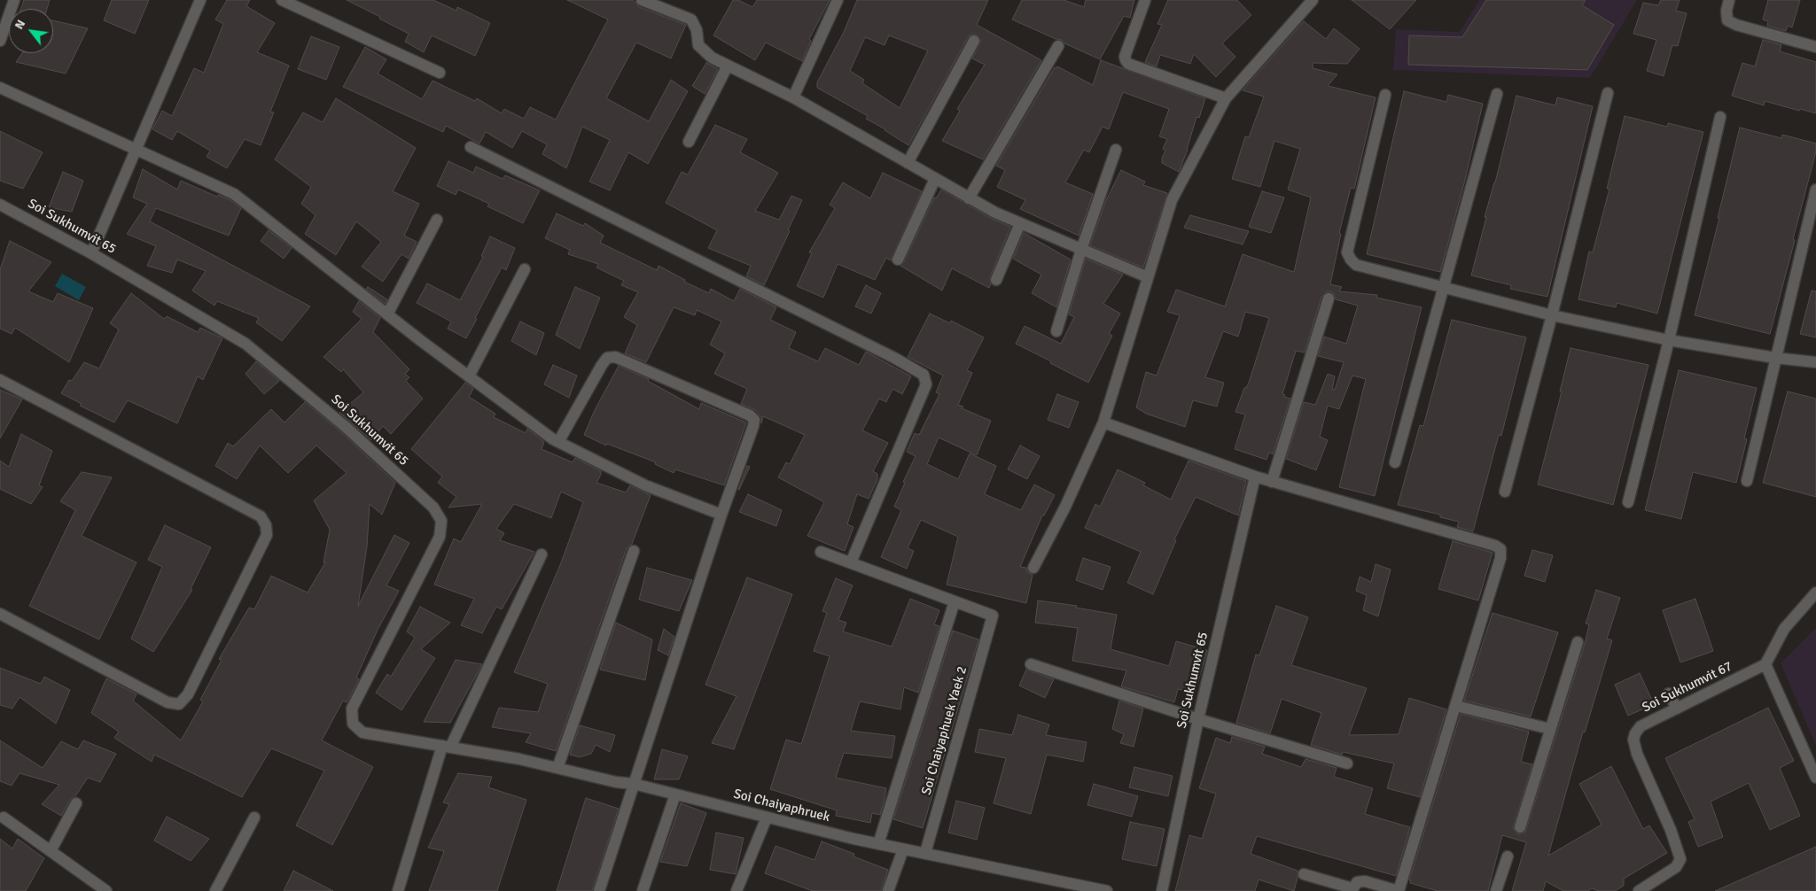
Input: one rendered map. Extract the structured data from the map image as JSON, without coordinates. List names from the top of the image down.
{
  "streets": {
    "street": [
      "Soi Sukhumvit 65",
      "Soi Sukhumvit 67",
      "Soi Chaiyaphuek Yaek 2",
      "Soi Chaiyaphruek"
    ]
  },
  "crossings": [
    ["Soi Sukhumvit 65", "Soi Chaiyaphruek"],
    ["Soi Chaiyaphuek Yaek 2", "Soi Chaiyaphruek"]
  ],
  "north": "top left"
}
